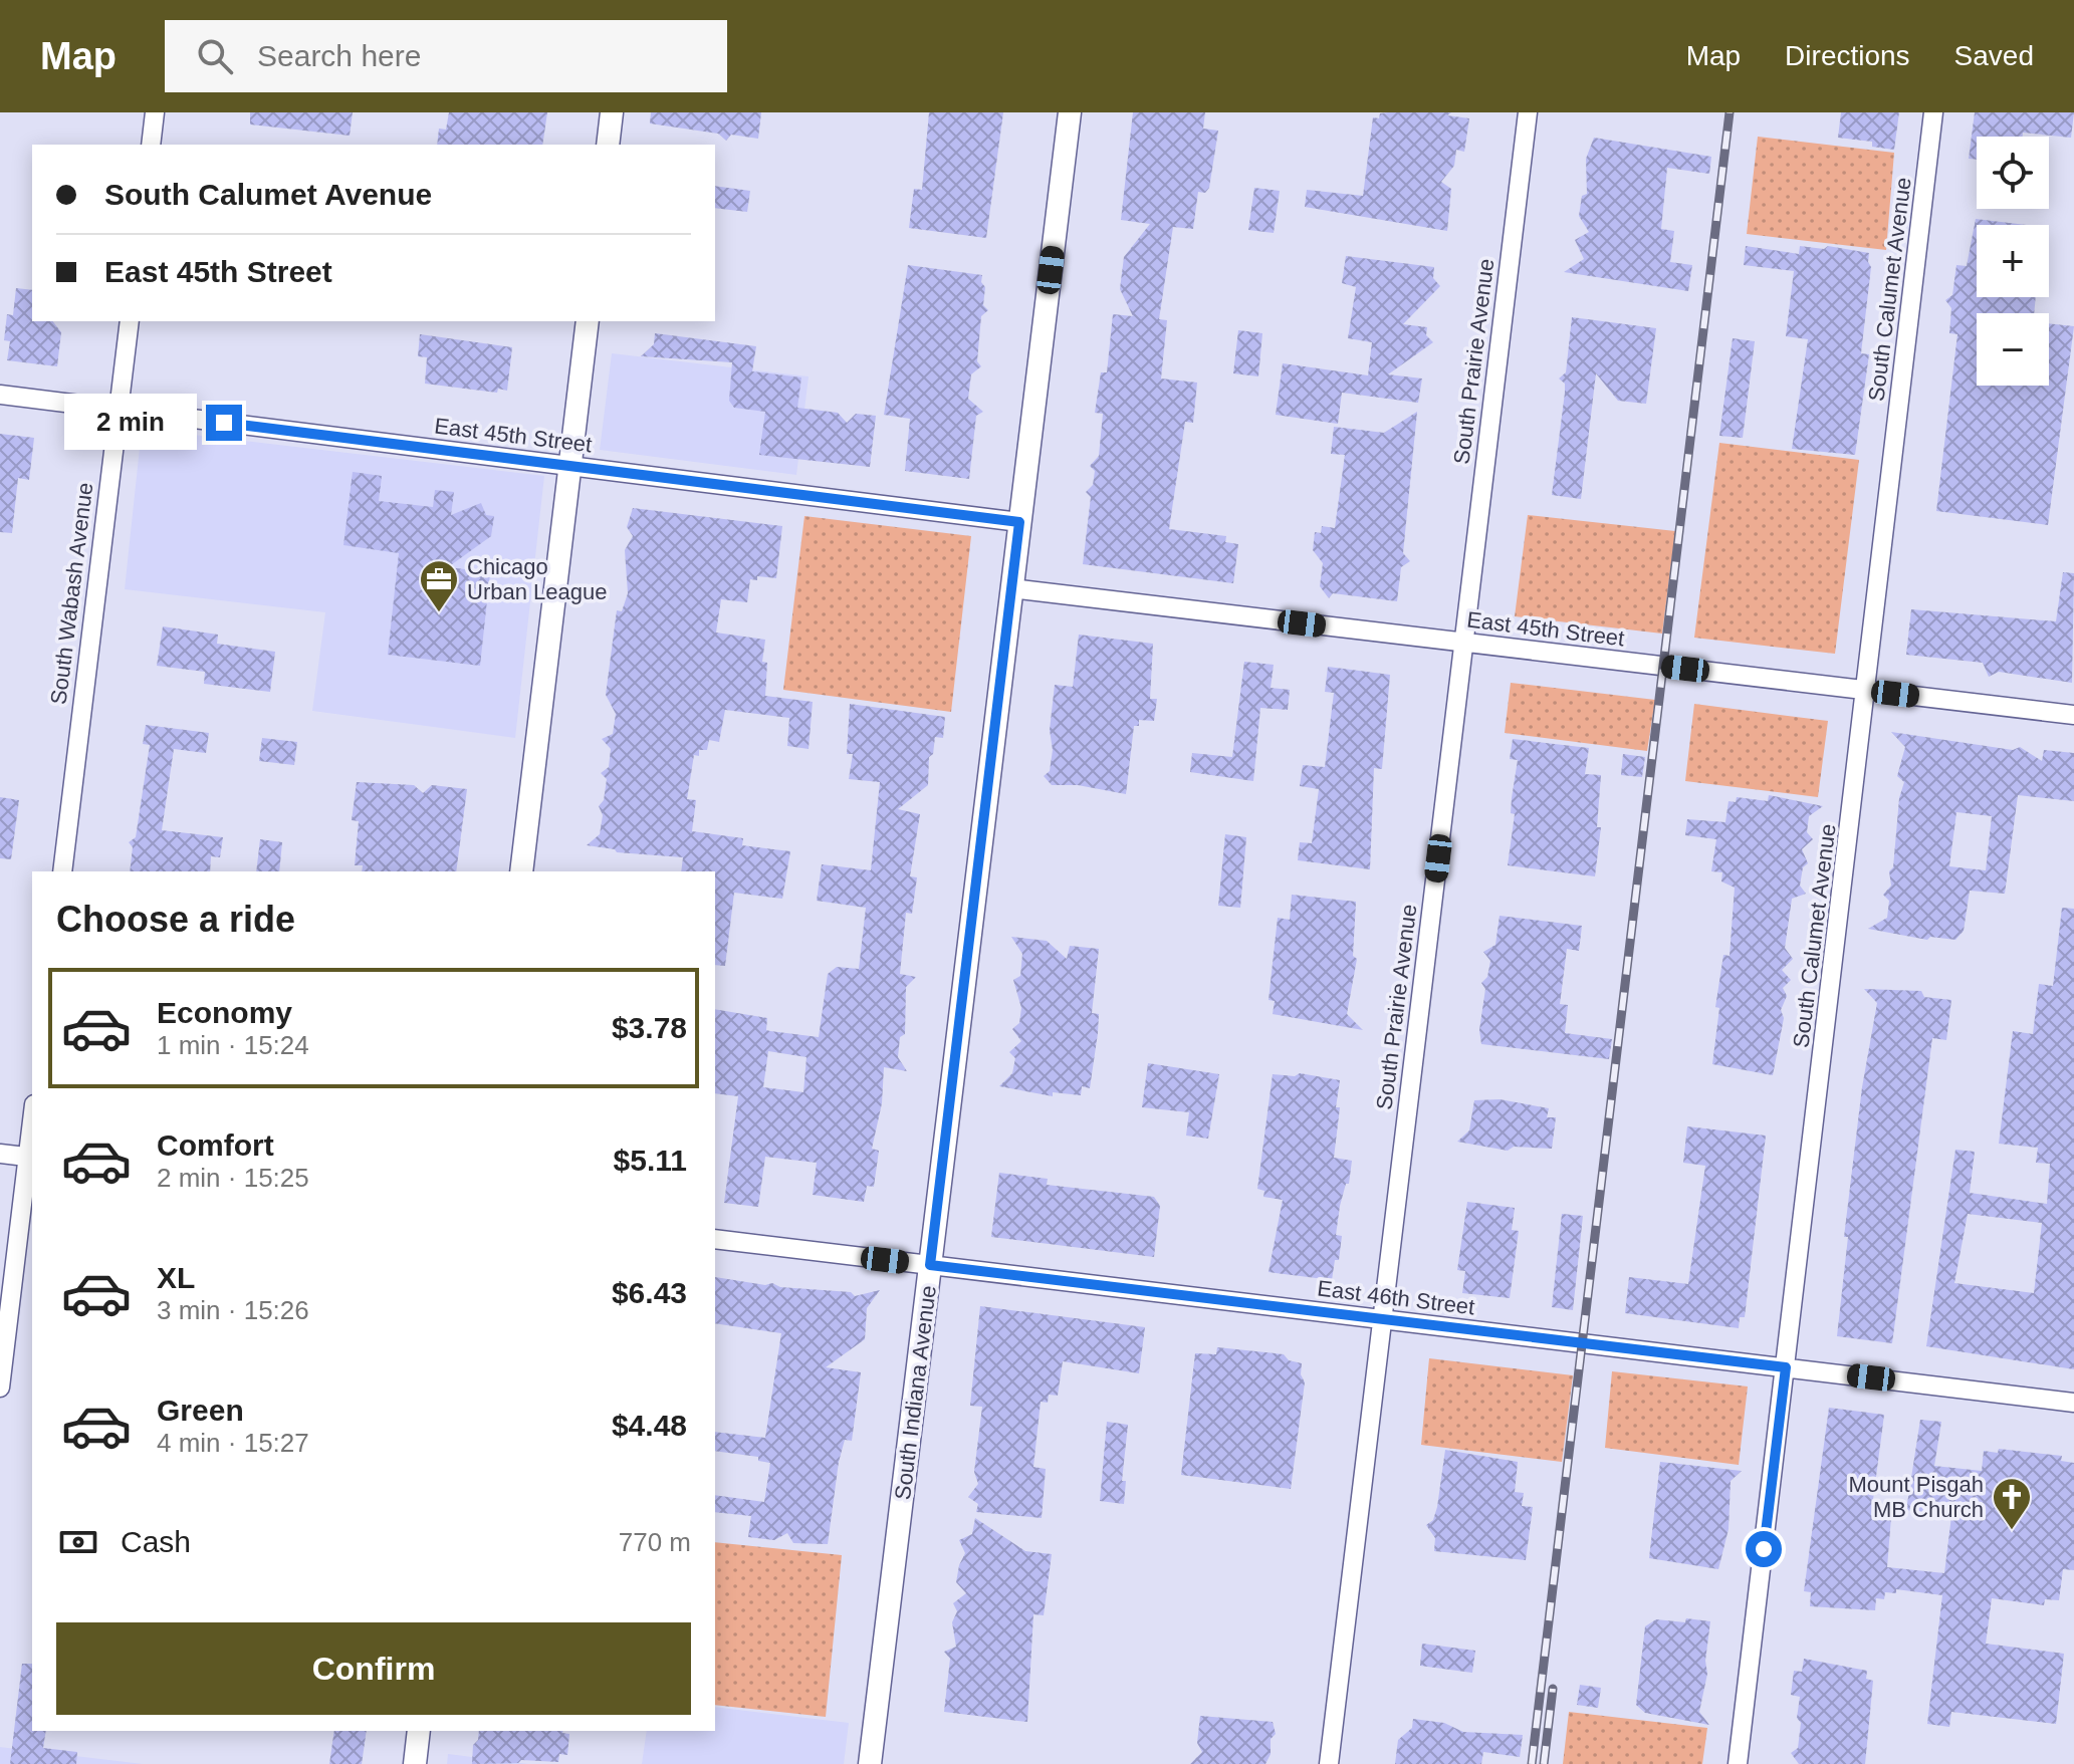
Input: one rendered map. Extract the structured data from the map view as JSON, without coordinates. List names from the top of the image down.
{
  "streets": {
    "street": [
      "South Calumet Avenue",
      "South Prairie Avenue",
      "East 45th Street",
      "South Wabash Avenue",
      "East 46th Street",
      "South Indiana Avenue"
    ]
  },
  "crossings": [
    ["South Calumet Avenue", "East 45th Street"],
    ["South Calumet Avenue", "East 46th Street"],
    ["South Prairie Avenue", "East 45th Street"],
    ["South Prairie Avenue", "East 46th Street"],
    ["East 45th Street", "South Wabash Avenue"],
    ["East 45th Street", "South Indiana Avenue"],
    ["East 46th Street", "South Indiana Avenue"]
  ],
  "places": {
    "office": ["Chicago Urban League"],
    "church": ["Mount Pisgah MB Church"]
  },
  "page": {
    "header": "Map",
    "search": "Search here",
    "nav": ["Map", "Directions", "Saved"],
    "map_buttons": ["+", "−"],
    "banner": ["South Calumet Avenue", "East 45th Street"],
    "bubble": "2 min",
    "heading": "Choose a ride",
    "list": [
      {
        "name": "Economy",
        "note": "1 min · 15:24",
        "value": "$3.78"
      },
      {
        "name": "Comfort",
        "note": "2 min · 15:25",
        "value": "$5.11"
      },
      {
        "name": "XL",
        "note": "3 min · 15:26",
        "value": "$6.43"
      },
      {
        "name": "Green",
        "note": "4 min · 15:27",
        "value": "$4.48"
      }
    ],
    "pay": ["Cash", "770 m"],
    "buttons": "Confirm"
  }
}
